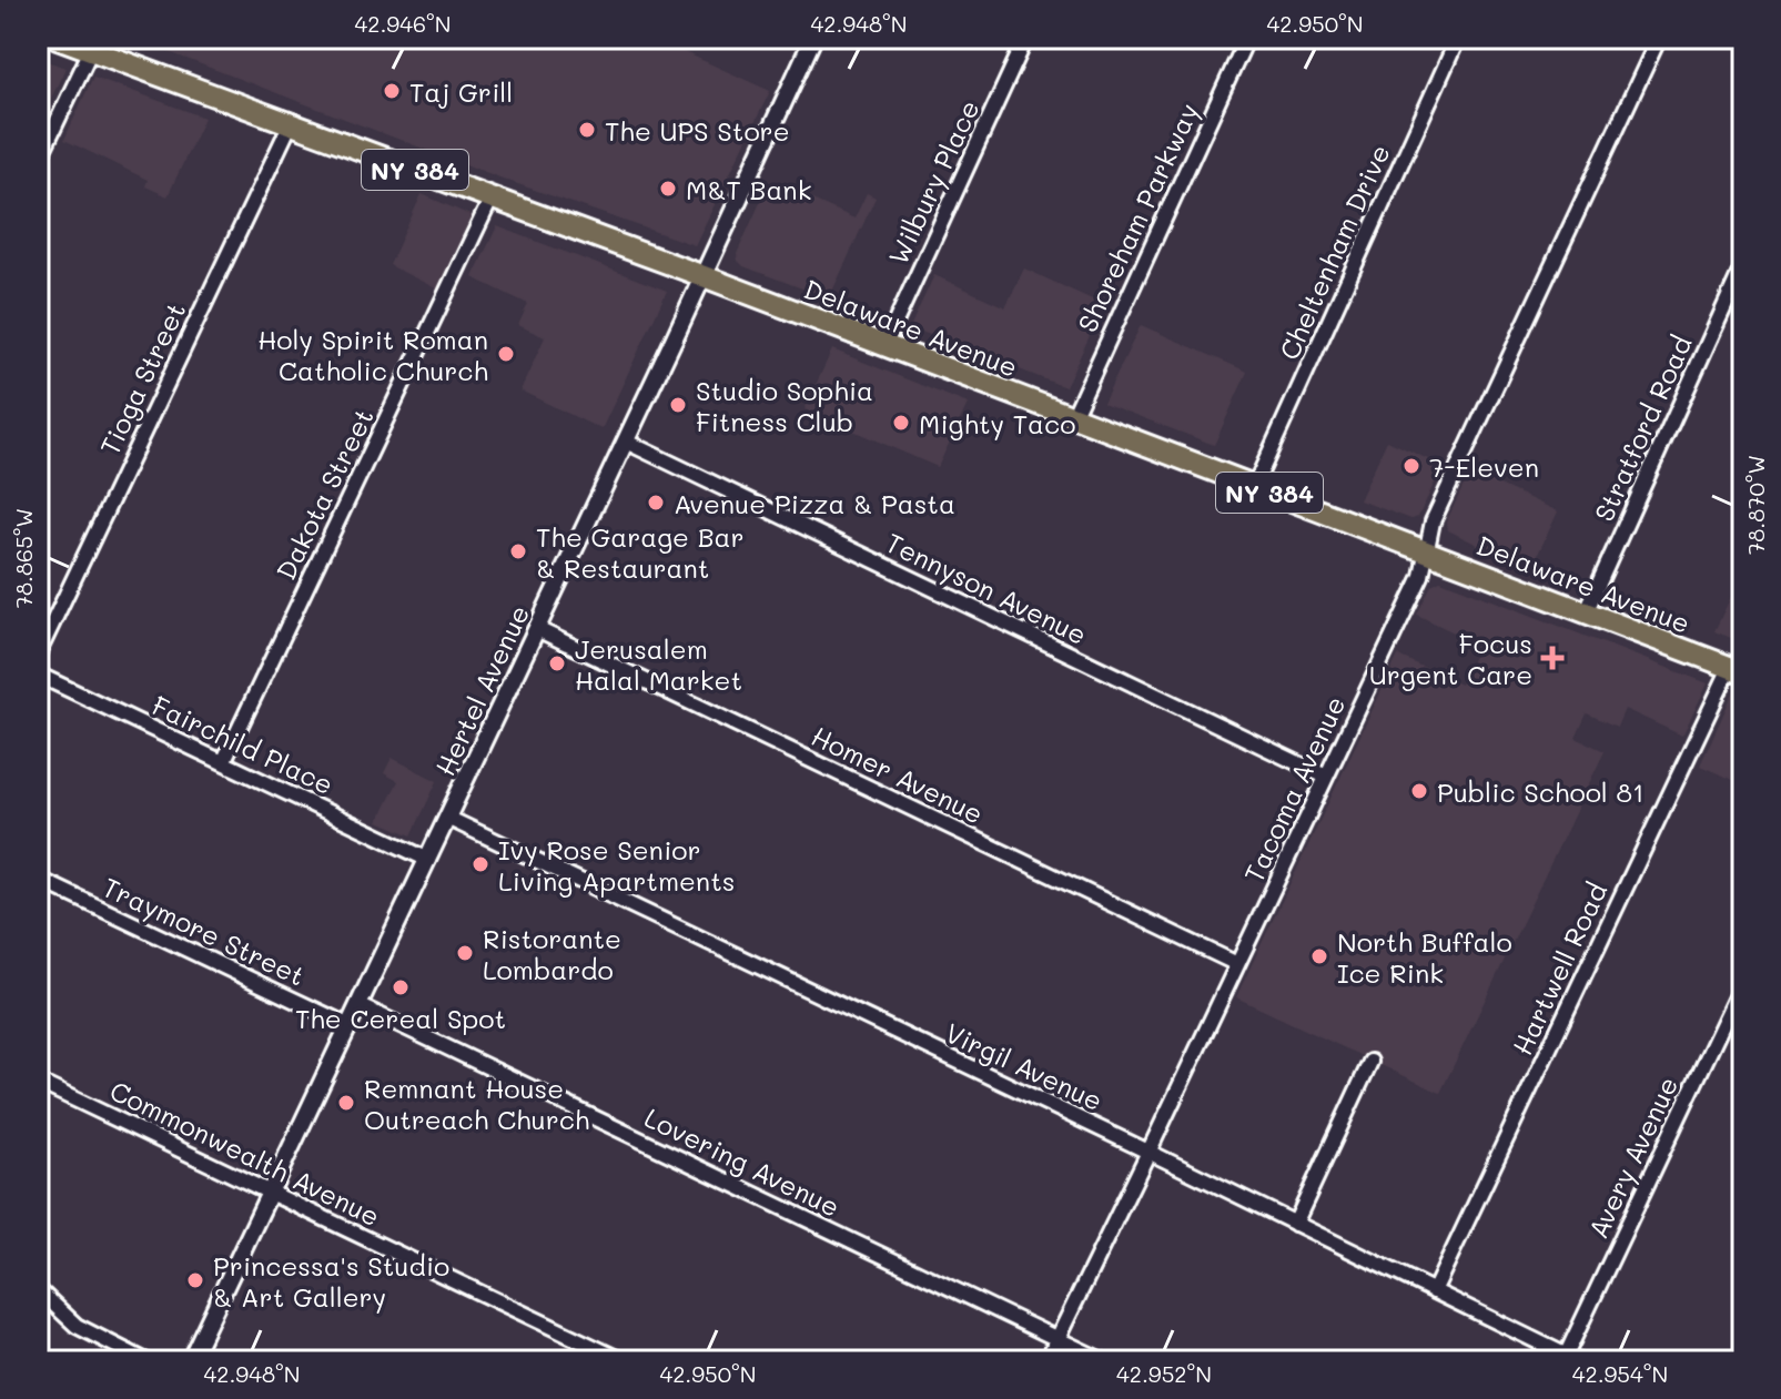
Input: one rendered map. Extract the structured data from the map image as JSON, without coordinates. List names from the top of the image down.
{
  "streets": {
    "main road": ["NY 384", "Delaware Avenue"],
    "street": [
      "Wilbury Place",
      "Shoreham Parkway",
      "Cheltenham Drive",
      "Tioga Street",
      "Stratford Road",
      "Dakota Street",
      "Tennyson Avenue",
      "Hertel Avenue",
      "Fairchild Place",
      "Homer Avenue",
      "Tacoma Avenue",
      "Traymore Street",
      "Hartwell Road",
      "Virgil Avenue",
      "Commonwealth Avenue",
      "Avery Avenue",
      "Lovering Avenue"
    ]
  },
  "crossings": [
    ["Wilbury Place", "Delaware Avenue"],
    ["Shoreham Parkway", "Delaware Avenue"],
    ["Cheltenham Drive", "Delaware Avenue"],
    ["Delaware Avenue", "Tioga Street"],
    ["Delaware Avenue", "Stratford Road"],
    ["Delaware Avenue", "Dakota Street"],
    ["Delaware Avenue", "Hertel Avenue"],
    ["Delaware Avenue", "Tacoma Avenue"],
    ["Delaware Avenue", "Hartwell Road"],
    ["Dakota Street", "Fairchild Place"],
    ["Tennyson Avenue", "Hertel Avenue"],
    ["Tennyson Avenue", "Tacoma Avenue"],
    ["Hertel Avenue", "Fairchild Place"],
    ["Hertel Avenue", "Homer Avenue"],
    ["Hertel Avenue", "Traymore Street"],
    ["Hertel Avenue", "Virgil Avenue"],
    ["Hertel Avenue", "Commonwealth Avenue"],
    ["Hertel Avenue", "Lovering Avenue"],
    ["Homer Avenue", "Tacoma Avenue"],
    ["Tacoma Avenue", "Virgil Avenue"],
    ["Tacoma Avenue", "Lovering Avenue"],
    ["Hartwell Road", "Virgil Avenue"],
    ["Virgil Avenue", "Avery Avenue"]
  ],
  "places": {
    "other": [
      "Taj Grill",
      "The UPS Store",
      "M&T Bank",
      "Holy Spirit Roman Catholic Church",
      "Studio Sophia Fitness Club",
      "Mighty Taco",
      "7-Eleven",
      "Avenue Pizza & Pasta",
      "The Garage Bar & Restaurant",
      "Jerusalem Halal Market",
      "Public School 81",
      "Ivy Rose Senior Living Apartments",
      "Ristorante Lombardo",
      "North Buffalo Ice Rink",
      "The Cereal Spot",
      "Remnant House Outreach Church",
      "Princessa's Studio & Art Gallery"
    ],
    "health": ["Focus Urgent Care"]
  },
  "coordinates": [
    "42.946°N",
    "42.948°N",
    "42.950°N",
    "78.870°W",
    "78.865°W",
    "42.952°N",
    "42.954°N"
  ]
}
